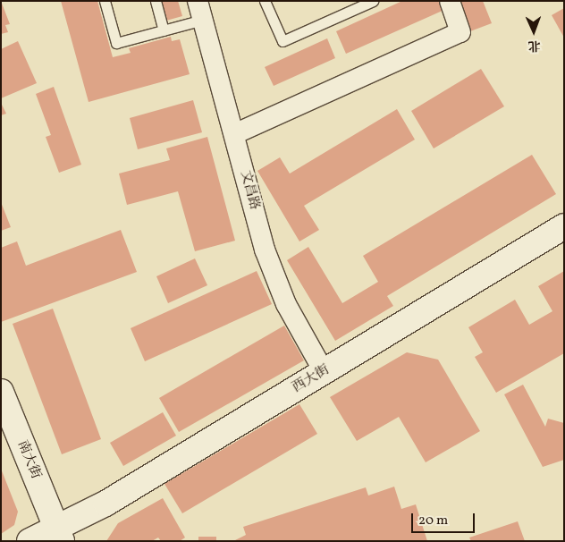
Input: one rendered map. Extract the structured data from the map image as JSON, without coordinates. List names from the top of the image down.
{
  "streets": {
    "street": ["文昌路", "西大街", "南大街"]
  },
  "crossings": [
    ["文昌路", "西大街"],
    ["西大街", "南大街"]
  ],
  "scale_bar": "20 m",
  "north": "bottom"
}
